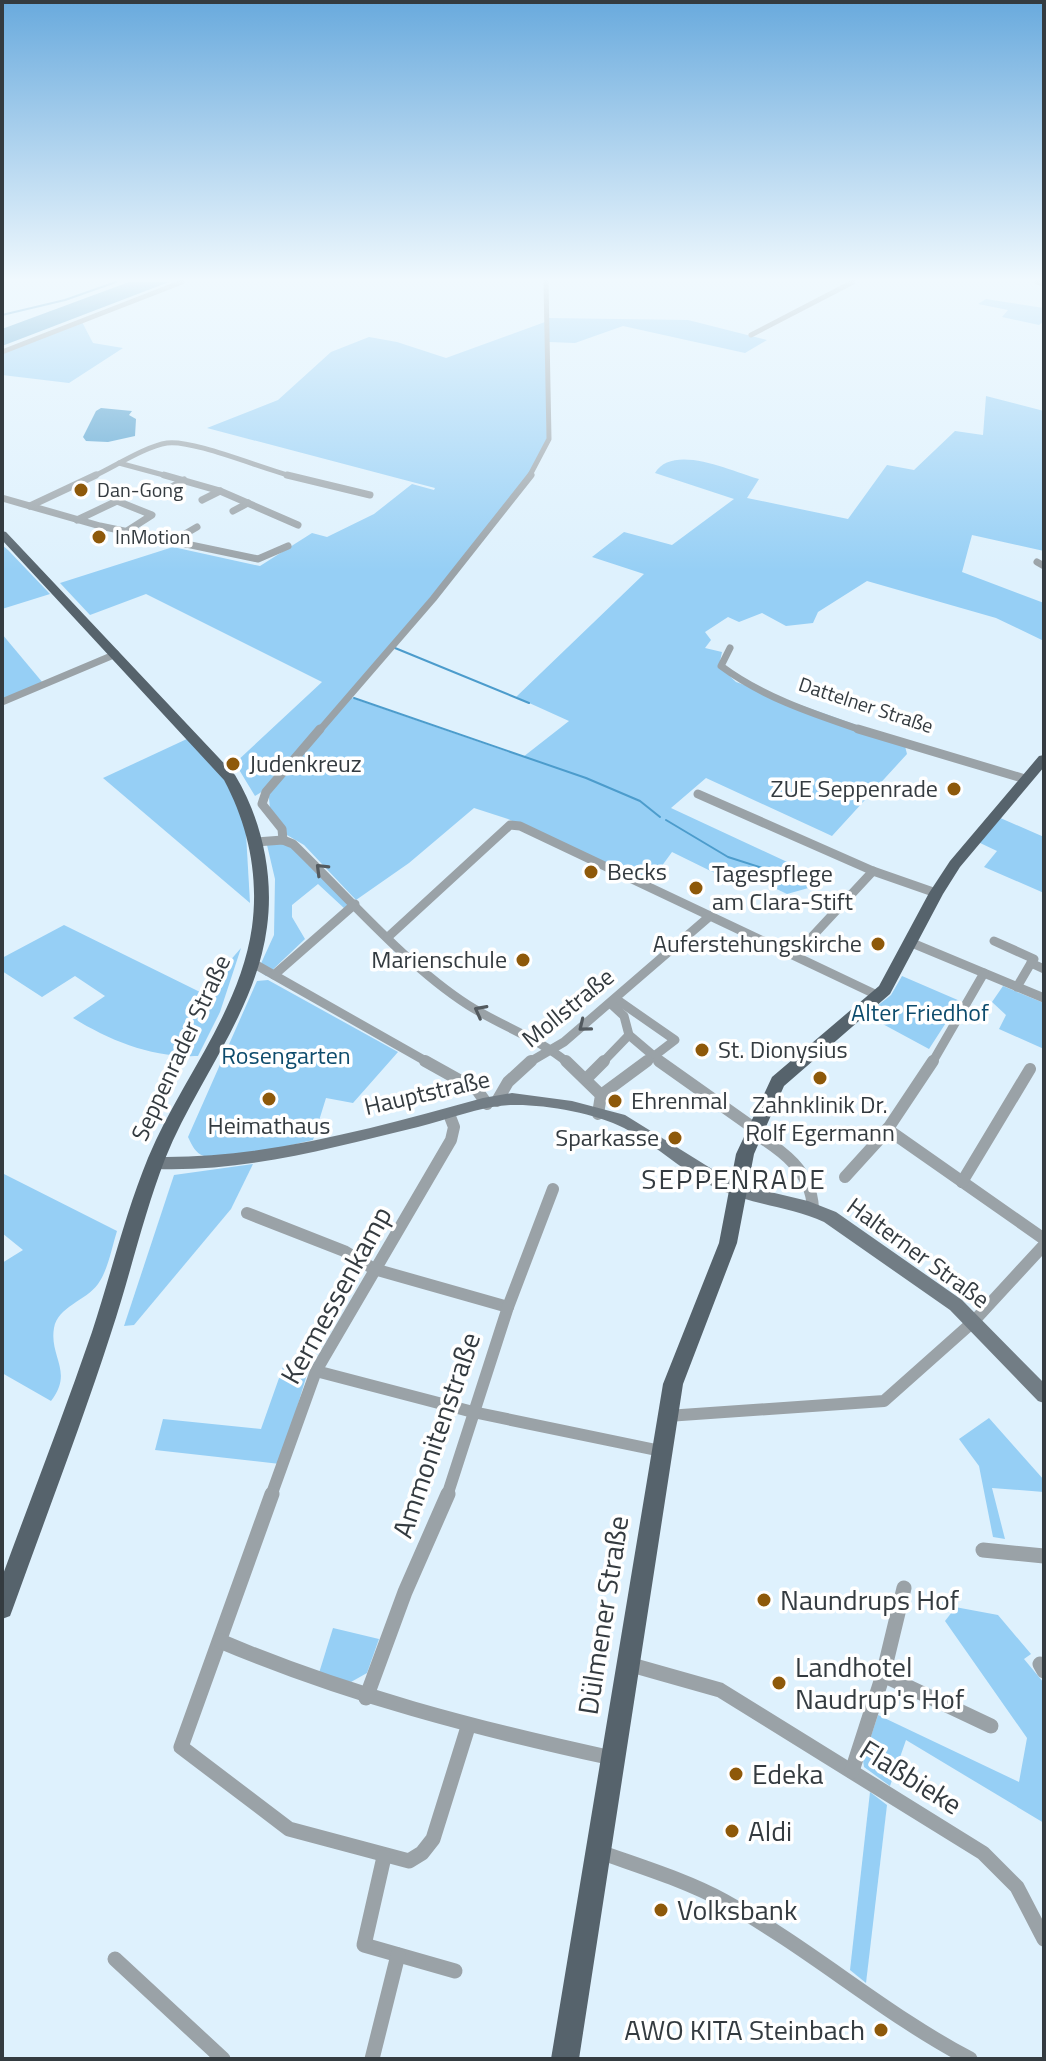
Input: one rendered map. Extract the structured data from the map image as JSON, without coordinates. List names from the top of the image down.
{
  "streets": {
    "main road": ["Seppenrader Straße", "Dülmener Straße"],
    "street": [
      "Dattelner Straße",
      "Mollstraße",
      "Hauptstraße",
      "Halterner Straße",
      "Kermessenkamp",
      "Ammonitenstraße",
      "Flaßbieke"
    ]
  },
  "crossings": [
    ["Mollstraße", "Hauptstraße"],
    ["Seppenrader Straße", "Hauptstraße"],
    ["Hauptstraße", "Halterner Straße"],
    ["Hauptstraße", "Kermessenkamp"],
    ["Hauptstraße", "Dülmener Straße"],
    ["Halterner Straße", "Dülmener Straße"],
    ["Dülmener Straße", "Flaßbieke"]
  ],
  "districts": ["SEPPENRADE"],
  "parks": ["Alter Friedhof", "Rosengarten"],
  "places": [
    "Dan-Gong",
    "InMotion",
    "Judenkreuz",
    "ZUE Seppenrade",
    "Becks",
    "Tagespflege am Clara-Stift",
    "Auferstehungskirche",
    "Marienschule",
    "St. Dionysius",
    "Zahnklinik Dr. Rolf Egermann",
    "Heimathaus",
    "Ehrenmal",
    "Sparkasse",
    "Naundrups Hof",
    "Landhotel Naudrup's Hof",
    "Edeka",
    "Aldi",
    "Volksbank",
    "AWO KITA Steinbach"
  ]
}
